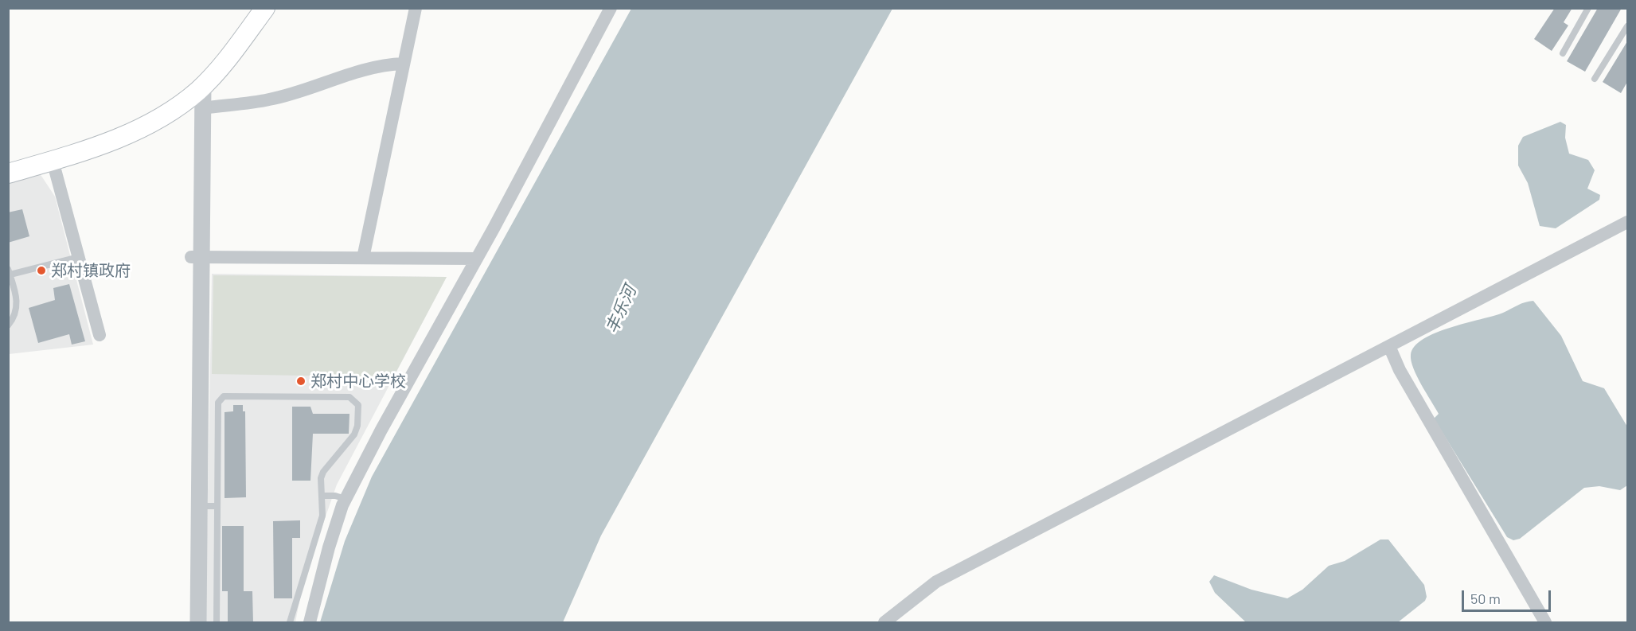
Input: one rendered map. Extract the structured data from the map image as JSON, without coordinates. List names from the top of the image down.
{
  "water": ["丰乐河"],
  "places": ["郑村镇政府", "郑村中心学校"],
  "scale_bar": "50 m"
}
